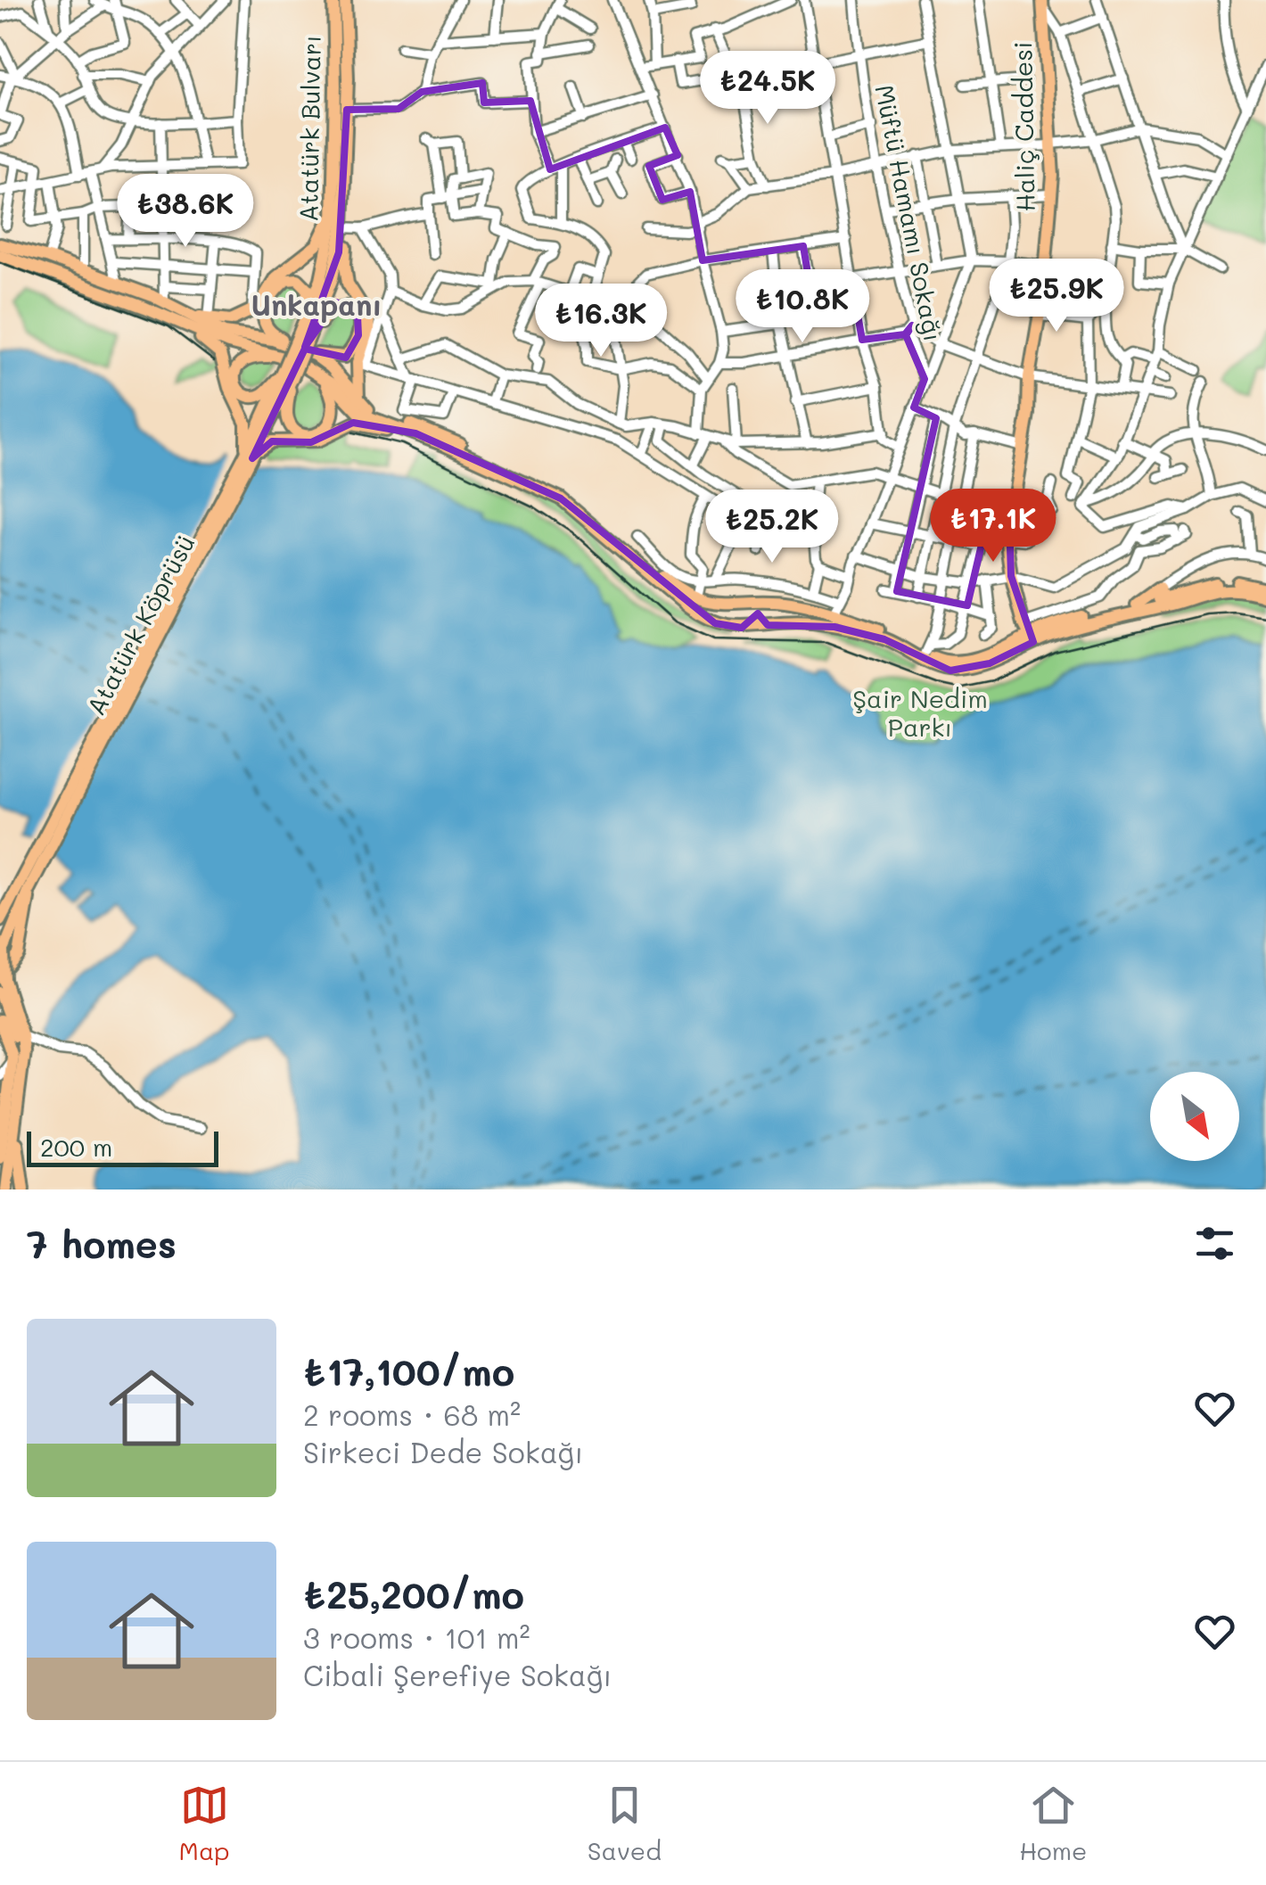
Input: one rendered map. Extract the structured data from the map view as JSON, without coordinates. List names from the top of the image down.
{
  "streets": {
    "main road": ["Haliç Caddesi", "Atatürk Bulvarı", "Atatürk Köprüsü"],
    "street": ["Müftü Hamamı Sokağı"]
  },
  "crossings": [
    ["Atatürk Bulvarı", "Atatürk Köprüsü"]
  ],
  "districts": ["Unkapanı"],
  "parks": ["Şair Nedim Parkı"],
  "scale_bar": "200 m",
  "north": "bottom right",
  "page": {
    "price": [
      "₺24.5K",
      "₺38.6K",
      "₺25.9K",
      "₺10.8K",
      "₺16.3K",
      "₺17.1K",
      "₺25.2K"
    ],
    "scale": "200 m",
    "heading": "7 homes",
    "list": [
      {
        "name": "₺17,100/mo",
        "note": "2 rooms · 68 m² · Sirkeci Dede Sokağı"
      },
      {
        "name": "₺25,200/mo",
        "note": "3 rooms · 101 m² · Cibali Şerefiye Sokağı"
      }
    ],
    "tabs": ["Map", "Saved", "Home"]
  }
}
